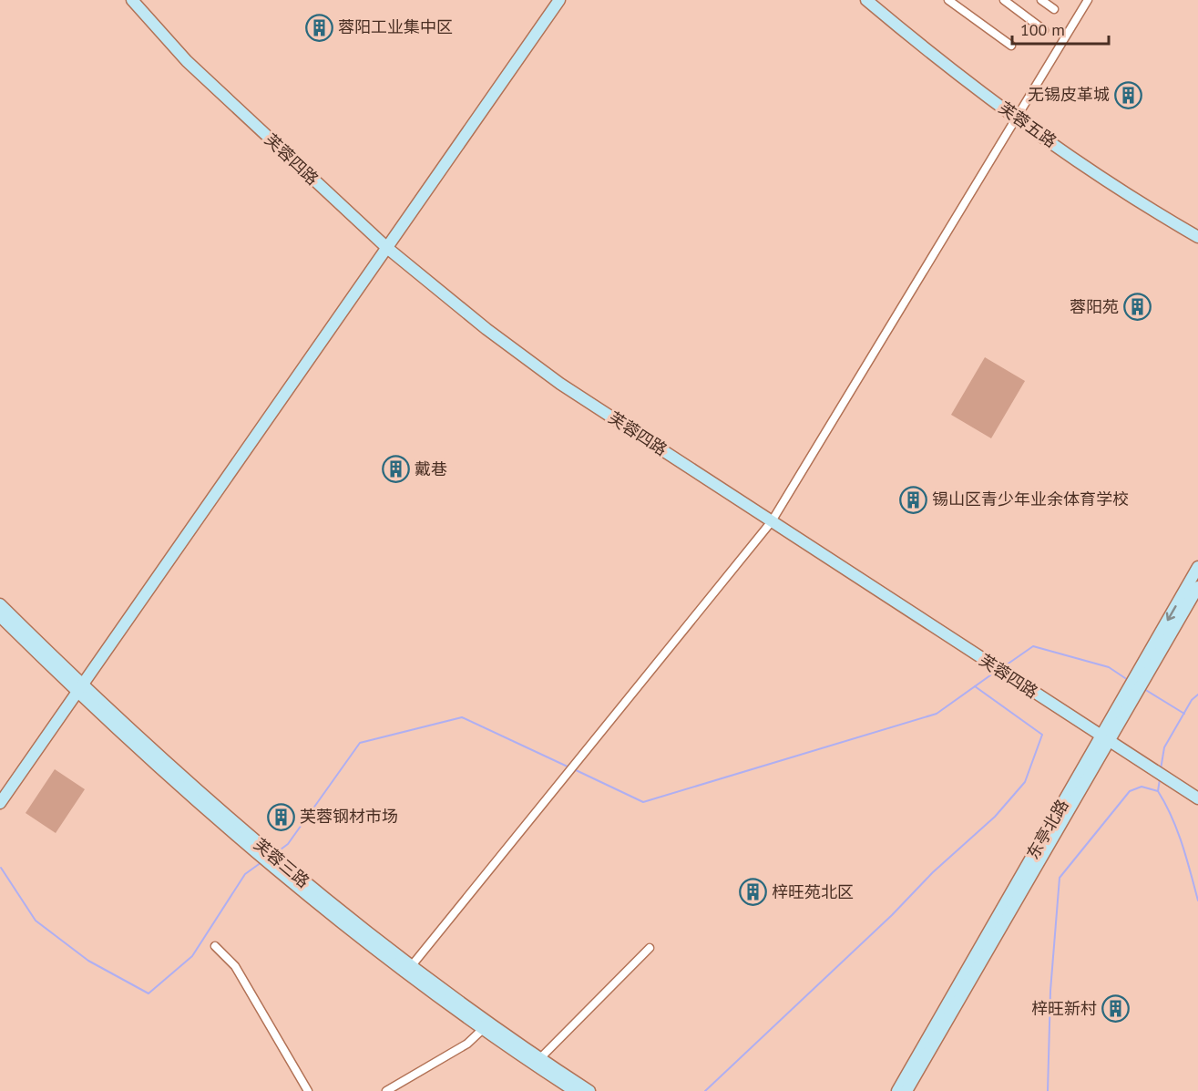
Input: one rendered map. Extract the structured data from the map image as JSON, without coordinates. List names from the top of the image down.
{
  "streets": {
    "main road": [
      "芙蓉五路",
      "芙蓉四路",
      "东亭北路",
      "芙蓉三路"
    ]
  },
  "crossings": [
    ["芙蓉四路", "东亭北路"]
  ],
  "places": {
    "building": [
      "蓉阳工业集中区",
      "无锡皮革城",
      "蓉阳苑",
      "戴巷",
      "锡山区青少年业余体育学校",
      "芙蓉钢材市场",
      "梓旺苑北区",
      "梓旺新村"
    ]
  },
  "scale_bar": "100 m"
}
